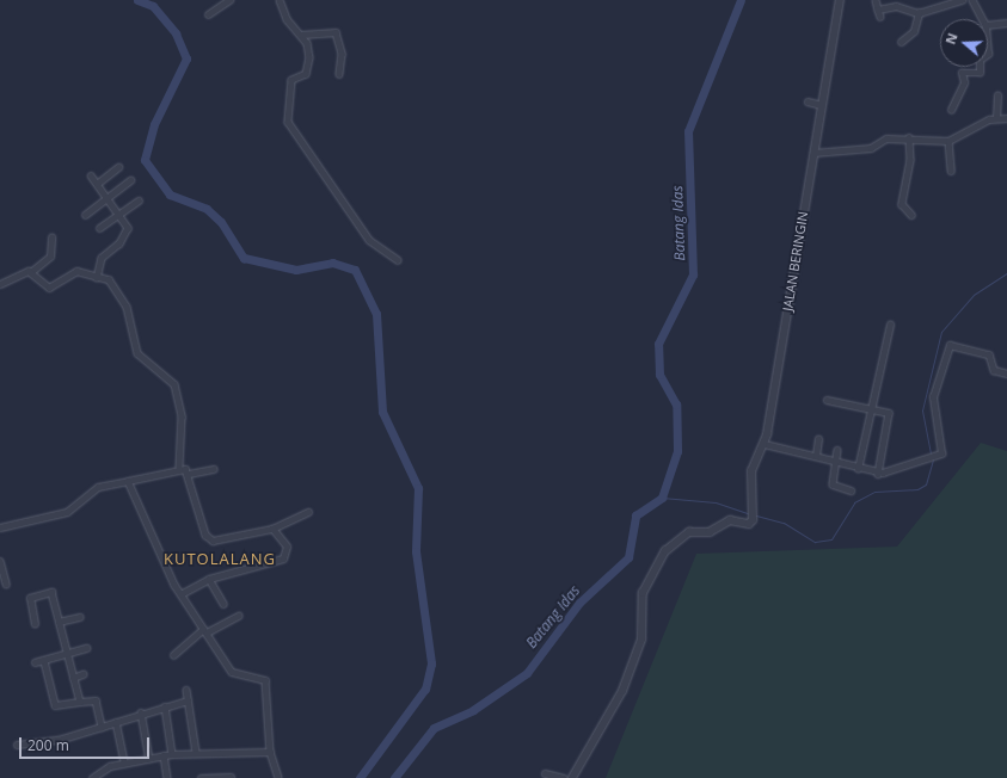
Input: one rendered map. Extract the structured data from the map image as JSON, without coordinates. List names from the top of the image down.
{
  "streets": {
    "street": ["JALAN BERINGIN"]
  },
  "districts": ["KUTOLALANG"],
  "water": ["Batang Idas"],
  "scale_bar": "200 m",
  "north": "left"
}
